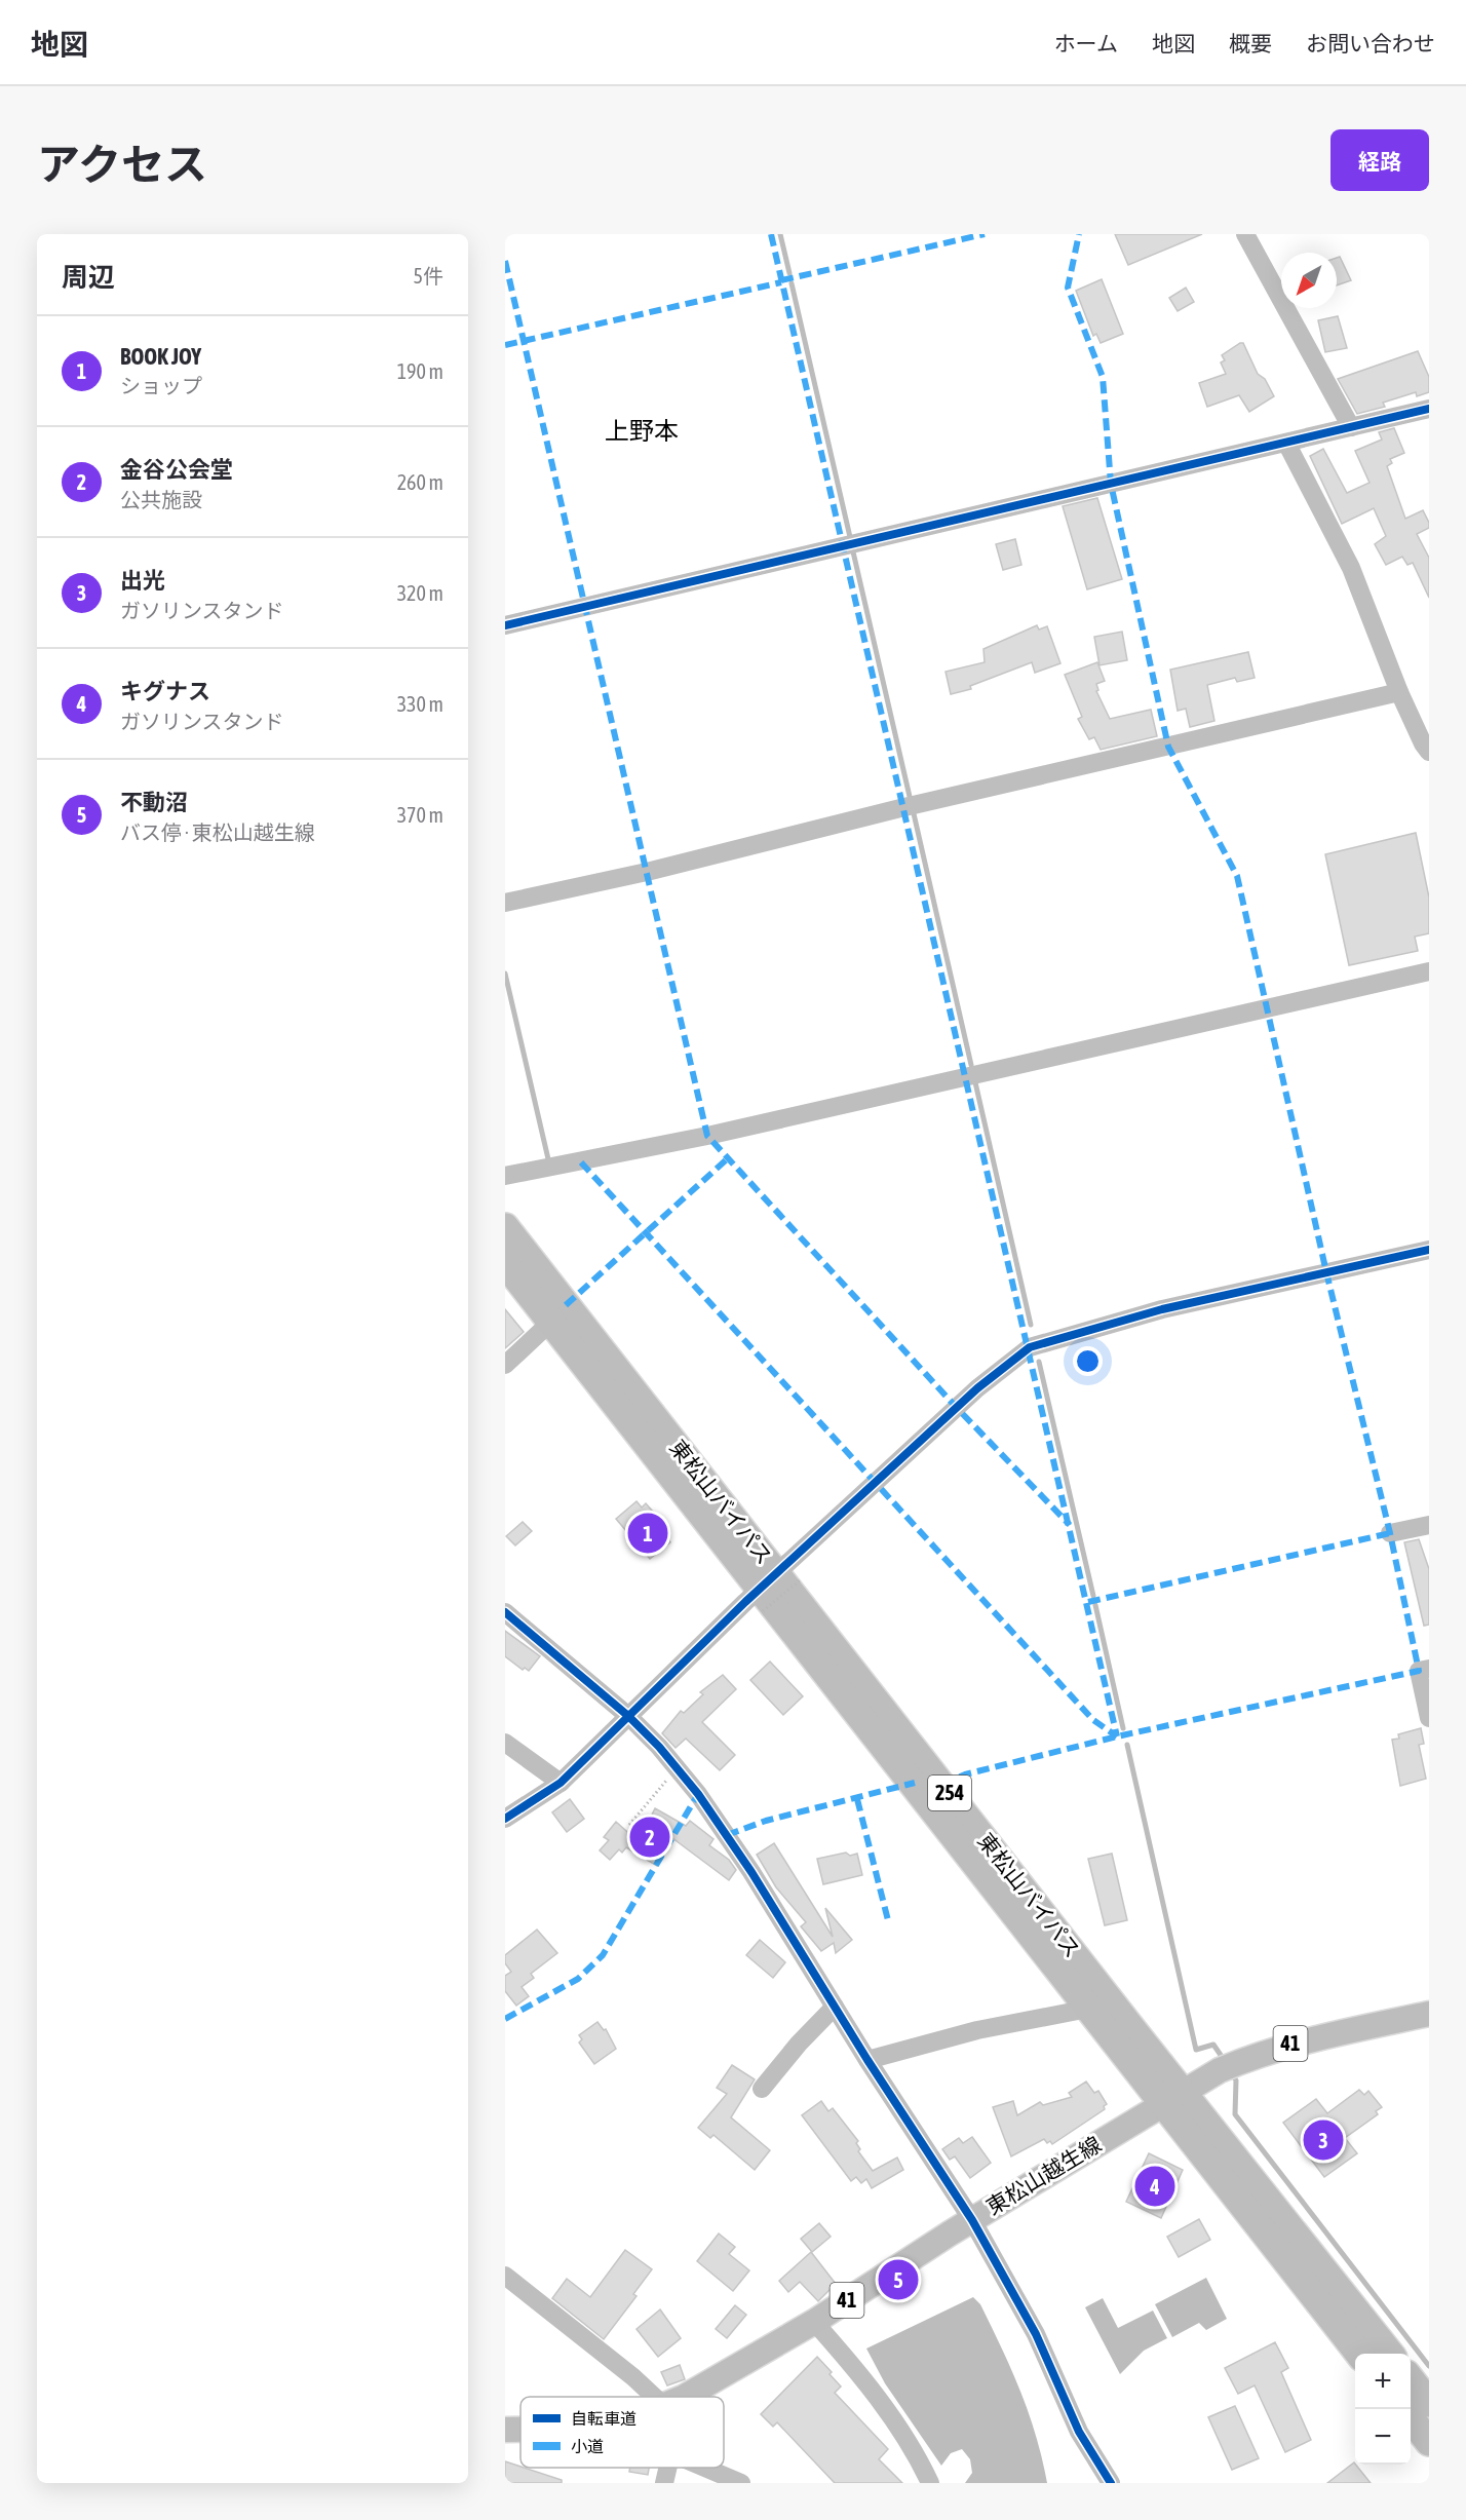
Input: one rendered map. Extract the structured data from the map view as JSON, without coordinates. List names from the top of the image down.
{
  "streets": {
    "highway": ["東松山バイパス", "254"],
    "main road": ["41", "東松山越生線"]
  },
  "crossings": [
    ["東松山バイパス", "東松山越生線"]
  ],
  "districts": ["上野本"],
  "legend": ["自転車道", "小道"],
  "north": "bottom left",
  "page": {
    "header": "地図",
    "nav": [
      "ホーム",
      "地図",
      "概要",
      "お問い合わせ"
    ],
    "title": "アクセス",
    "buttons": "経路",
    "heading": ["周辺", "5件"],
    "list": [
      {
        "mark": "1",
        "name": "BOOK JOY",
        "note": "ショップ",
        "value": "190 m"
      },
      {
        "mark": "2",
        "name": "金谷公会堂",
        "note": "公共施設",
        "value": "260 m"
      },
      {
        "mark": "3",
        "name": "出光",
        "note": "ガソリンスタンド",
        "value": "320 m"
      },
      {
        "mark": "4",
        "name": "キグナス",
        "note": "ガソリンスタンド",
        "value": "330 m"
      },
      {
        "mark": "5",
        "name": "不動沼",
        "note": "バス停 · 東松山越生線",
        "value": "370 m"
      }
    ],
    "pins": [
      "1",
      "2",
      "3",
      "4",
      "5"
    ],
    "map_buttons": ["+", "−"]
  }
}
